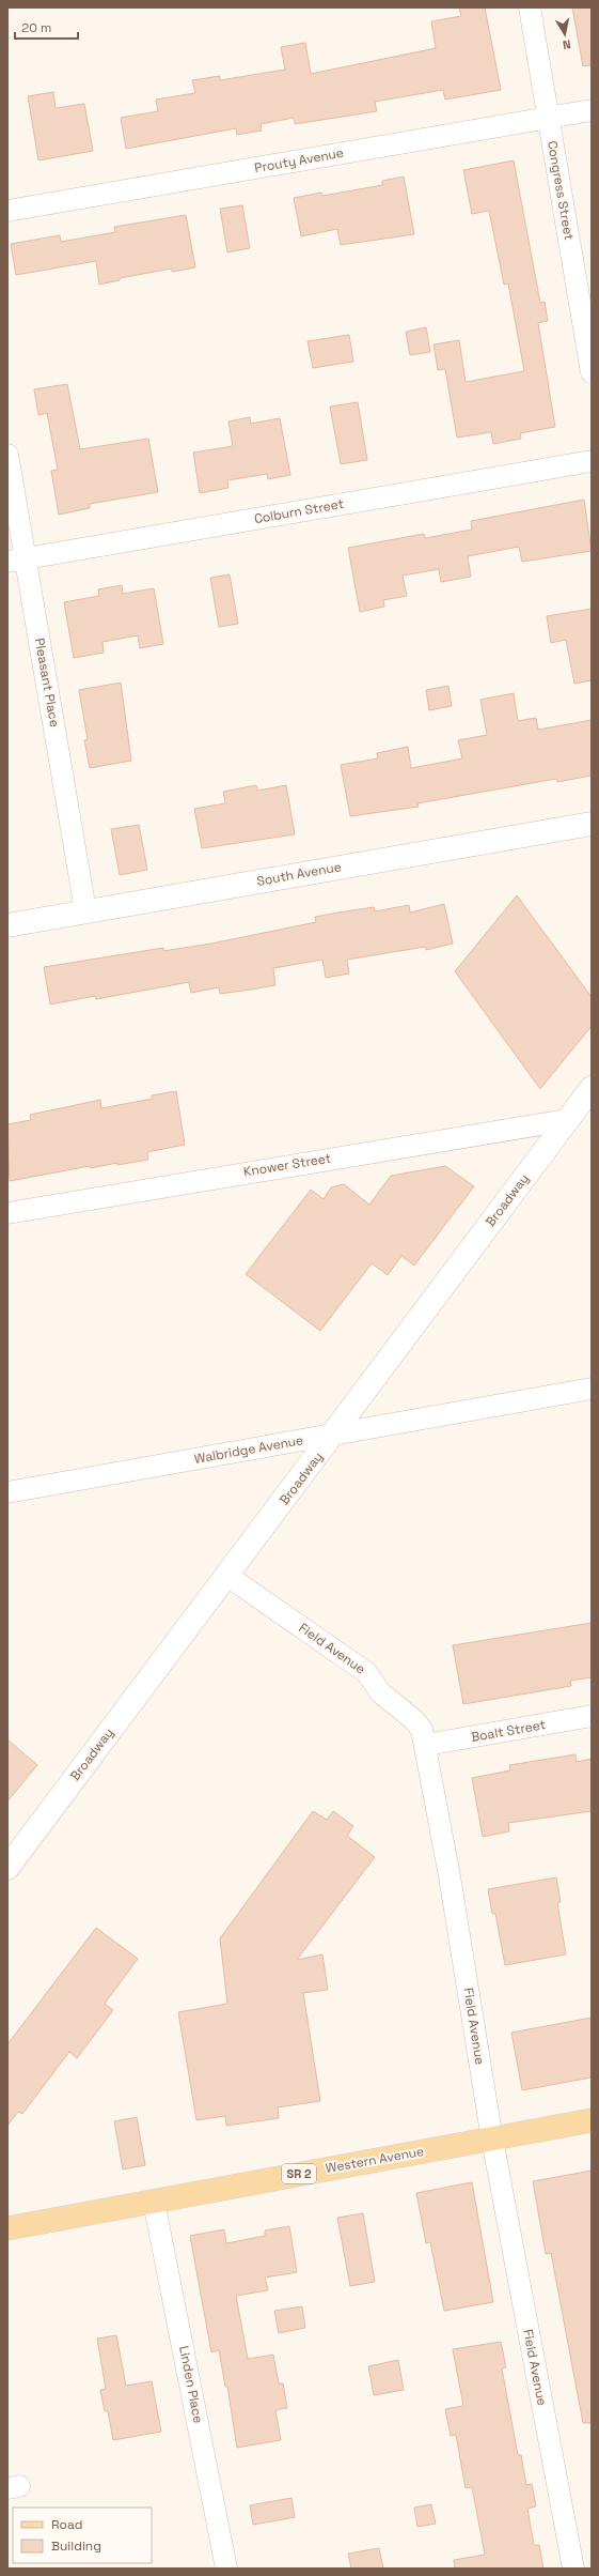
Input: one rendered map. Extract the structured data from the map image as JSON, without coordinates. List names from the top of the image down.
{
  "streets": {
    "main road": ["Western Avenue", "SR 2"],
    "street": [
      "Prouty Avenue",
      "Congress Street",
      "Colburn Street",
      "Pleasant Place",
      "South Avenue",
      "Knower Street",
      "Broadway",
      "Walbridge Avenue",
      "Field Avenue",
      "Boalt Street",
      "Linden Place"
    ]
  },
  "crossings": [
    ["Prouty Avenue", "Congress Street"],
    ["Colburn Street", "Pleasant Place"],
    ["Pleasant Place", "South Avenue"],
    ["Knower Street", "Broadway"],
    ["Broadway", "Walbridge Avenue"],
    ["Broadway", "Field Avenue"],
    ["Field Avenue", "Boalt Street"],
    ["Field Avenue", "Western Avenue"],
    ["Western Avenue", "Linden Place"]
  ],
  "legend": ["Road", "Building"],
  "scale_bar": "20 m",
  "north": "bottom"
}
